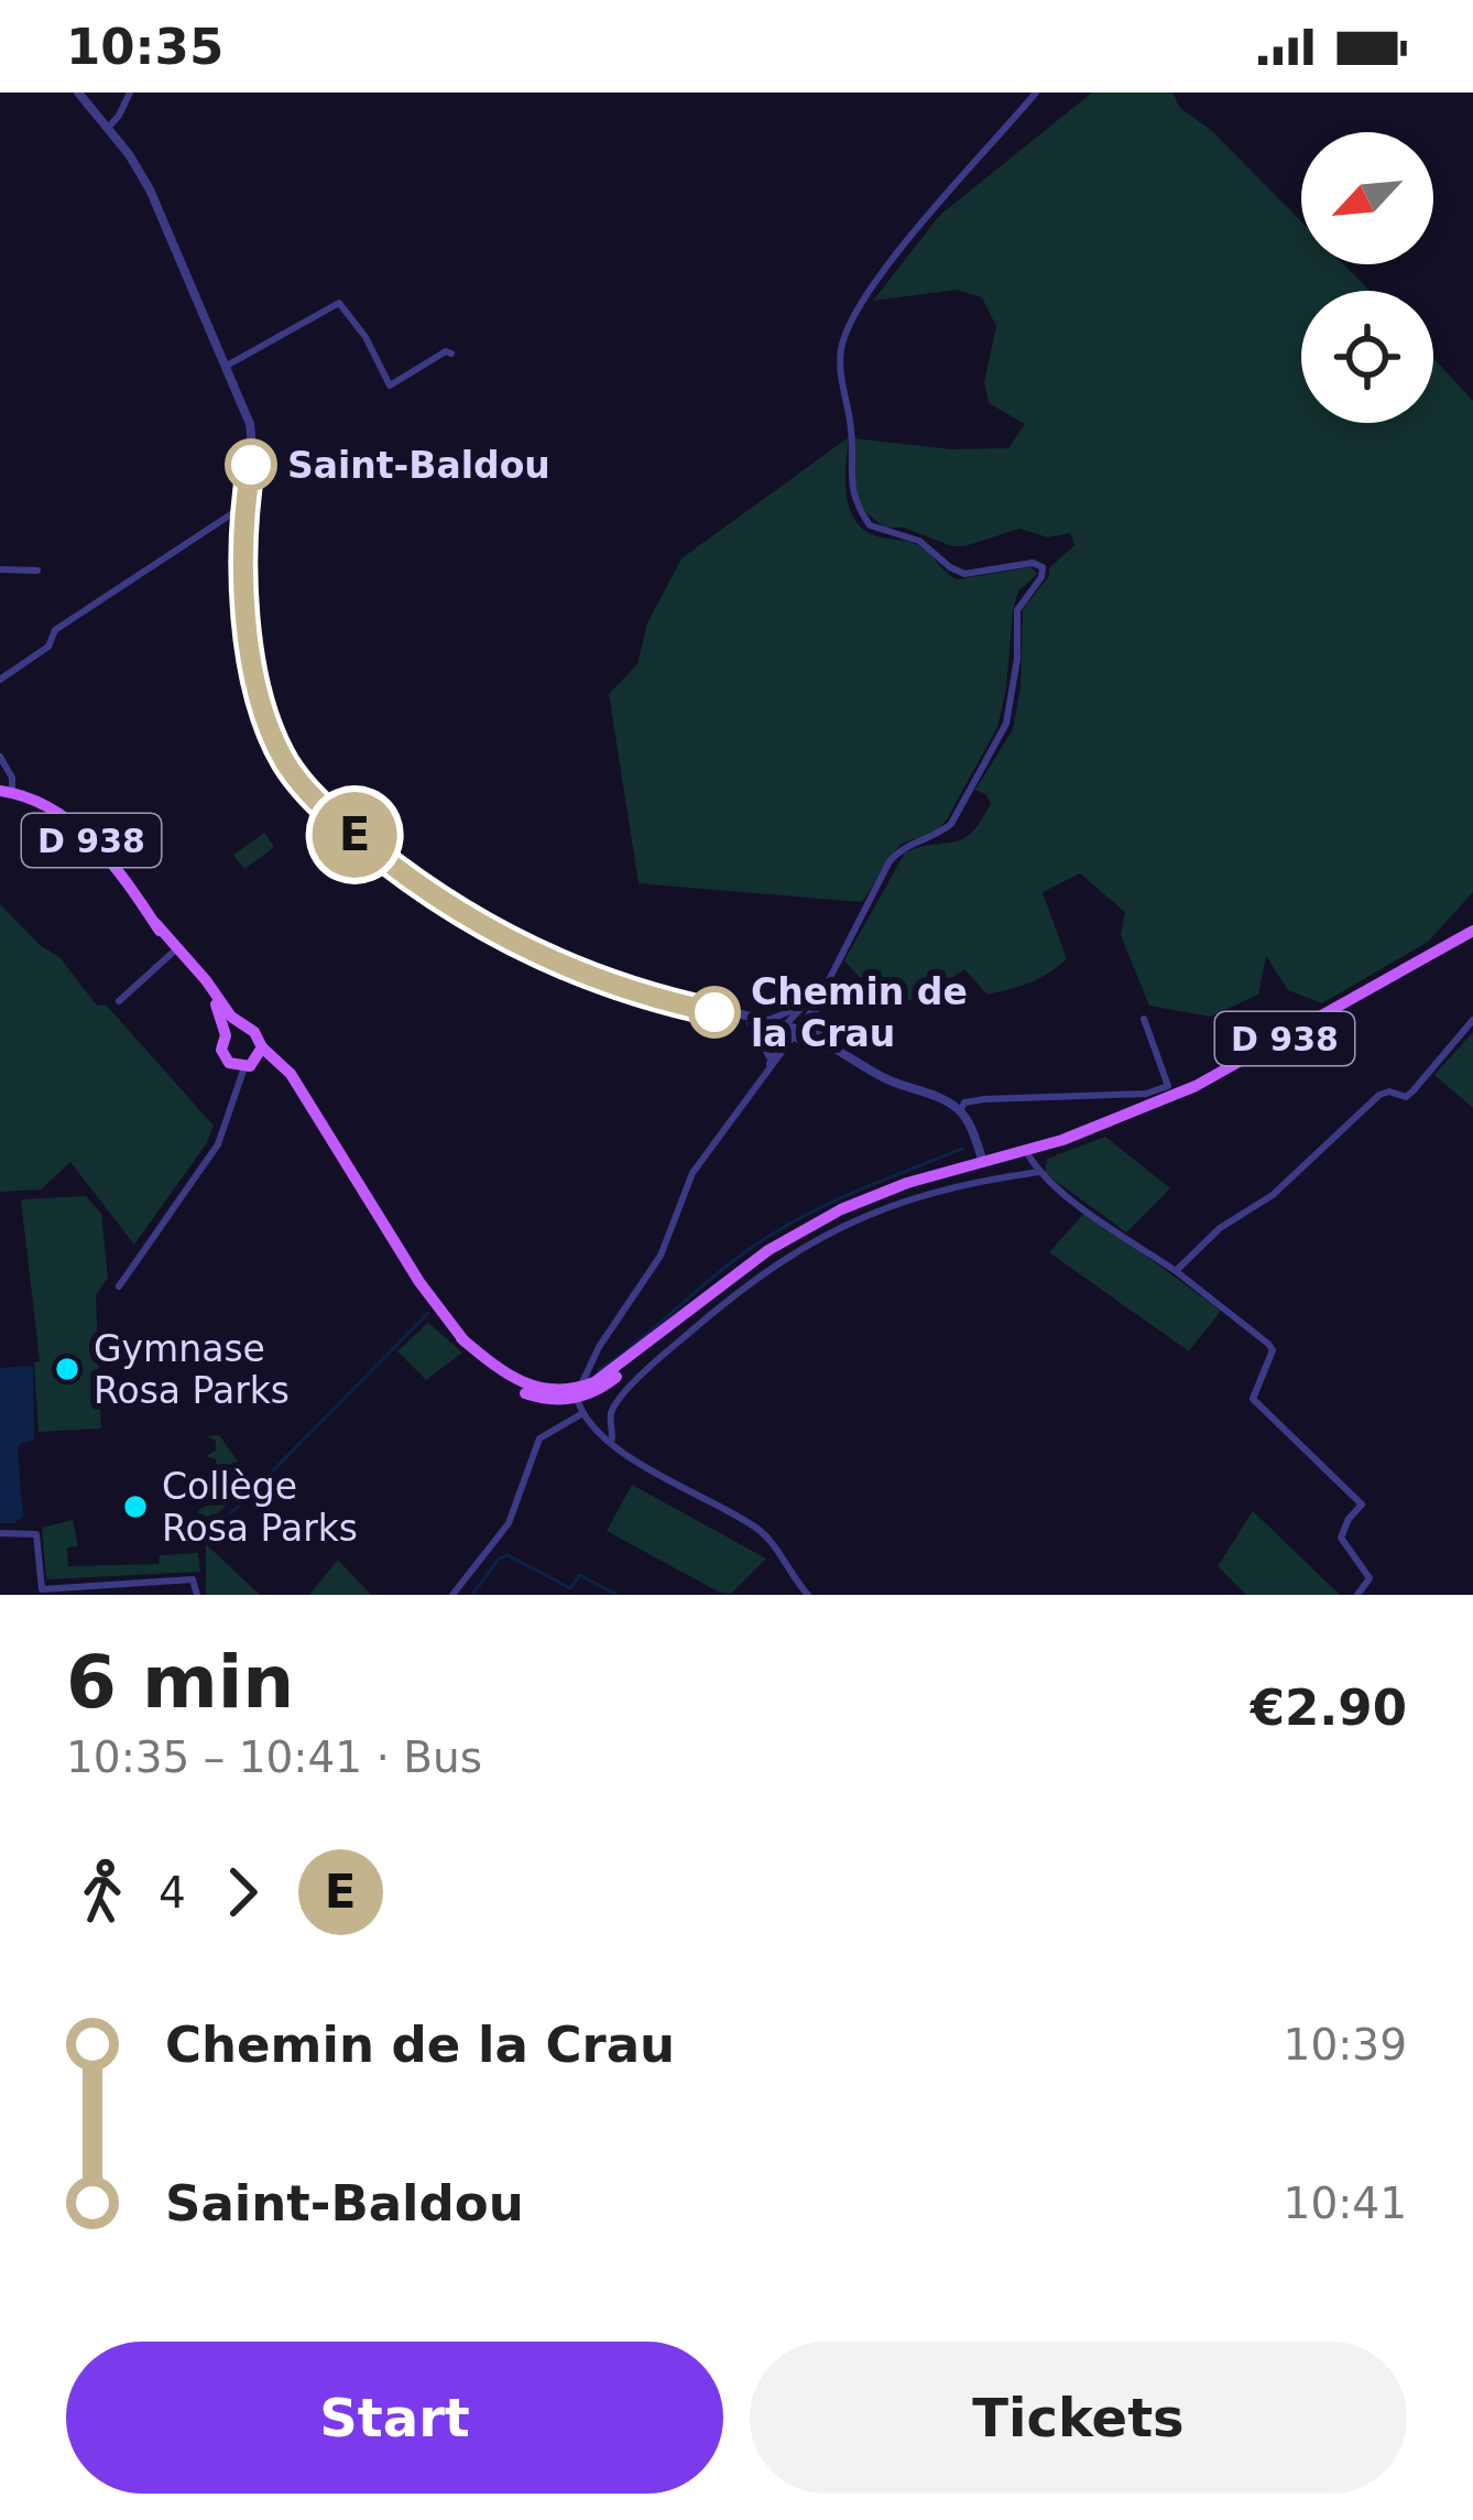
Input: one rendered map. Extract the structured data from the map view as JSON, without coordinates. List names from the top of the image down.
{
  "streets": {
    "main road": ["D 938"]
  },
  "places": [
    "Saint-Baldou",
    "Chemin de la Crau",
    "Gymnase Rosa Parks",
    "Collège Rosa Parks"
  ],
  "lines": ["bus line E"],
  "north": "bottom left",
  "page": {
    "status": "10:35",
    "on_map": "E",
    "heading": ["6 min", "10:35 – 10:41 · Bus", "€2.90"],
    "legs": ["4", "E"],
    "list": [
      {
        "name": "Chemin de la Crau",
        "value": "10:39"
      },
      {
        "name": "Saint-Baldou",
        "value": "10:41"
      }
    ],
    "buttons": ["Start", "Tickets"]
  }
}
